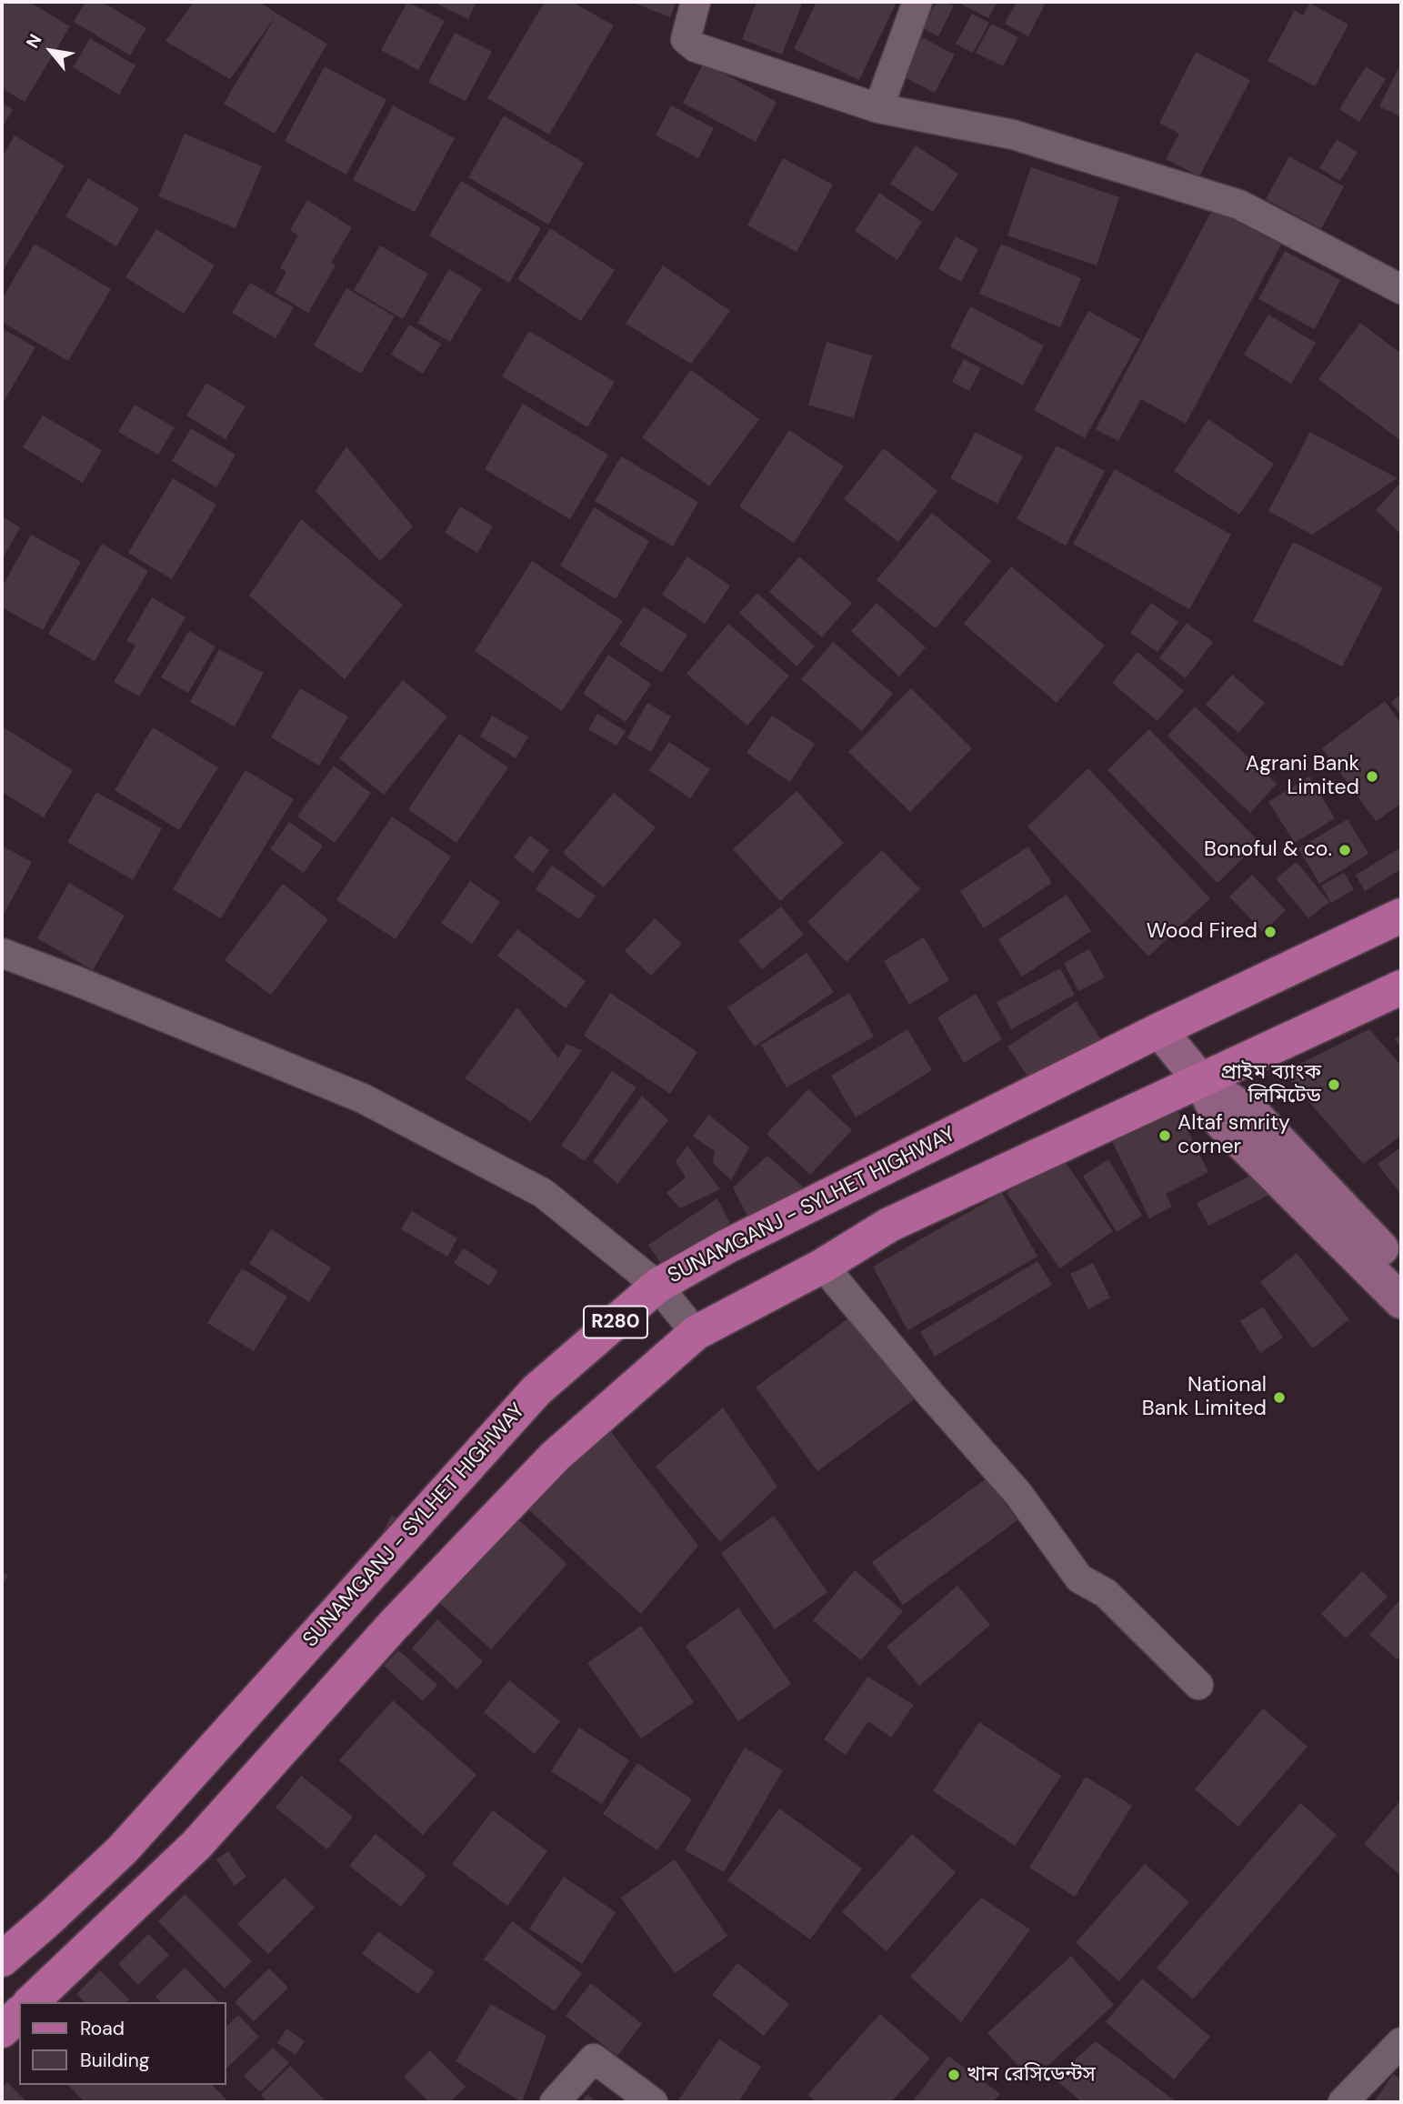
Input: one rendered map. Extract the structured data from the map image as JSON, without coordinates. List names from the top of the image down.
{
  "streets": {
    "main road": ["SUNAMGANJ - SYLHET HIGHWAY", "R280"]
  },
  "places": [
    "Agrani Bank Limited",
    "Bonoful & co.",
    "Wood Fired",
    "প্রাইম ব্যাংক লিমিটেড",
    "Altaf smrity corner",
    "National Bank Limited",
    "খান রেসিডেন্টস"
  ],
  "legend": ["Road", "Building"],
  "north": "top left"
}
